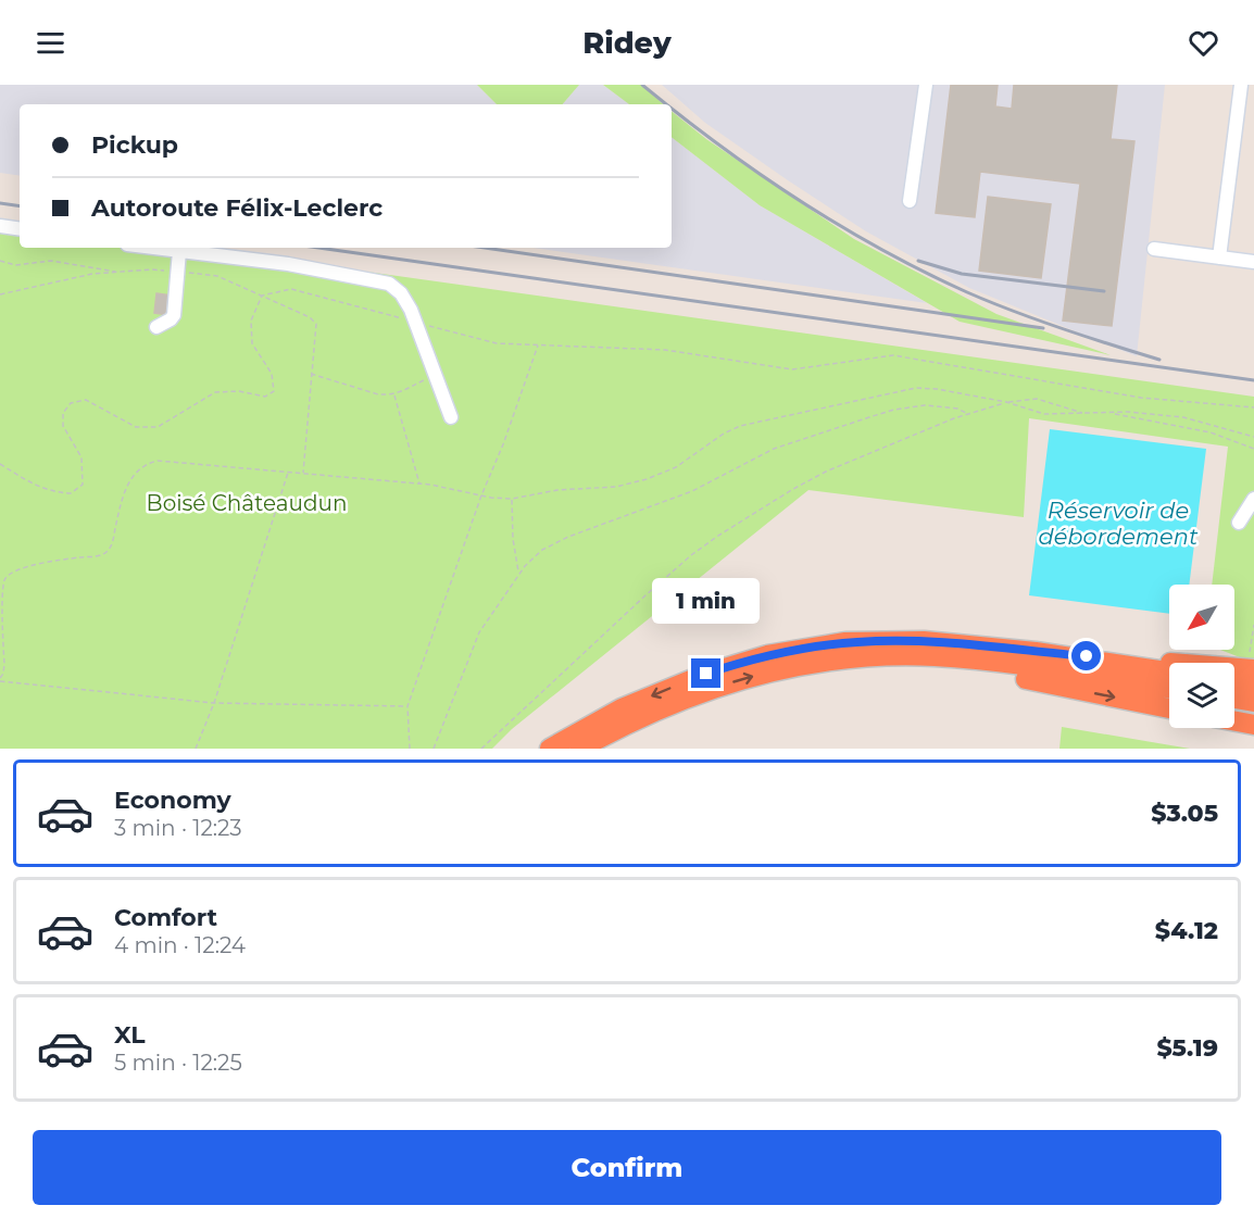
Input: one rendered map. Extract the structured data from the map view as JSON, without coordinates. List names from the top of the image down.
{
  "water": ["Réservoir de débordement"],
  "parks": ["Boisé Châteaudun"],
  "north": "bottom left",
  "page": {
    "header": "Ridey",
    "banner": ["Pickup", "Autoroute Félix-Leclerc"],
    "bubble": "1 min",
    "list": [
      {
        "name": "Economy",
        "note": "3 min · 12:23",
        "value": "$3.05"
      },
      {
        "name": "Comfort",
        "note": "4 min · 12:24",
        "value": "$4.12"
      },
      {
        "name": "XL",
        "note": "5 min · 12:25",
        "value": "$5.19"
      }
    ],
    "buttons": "Confirm"
  }
}
